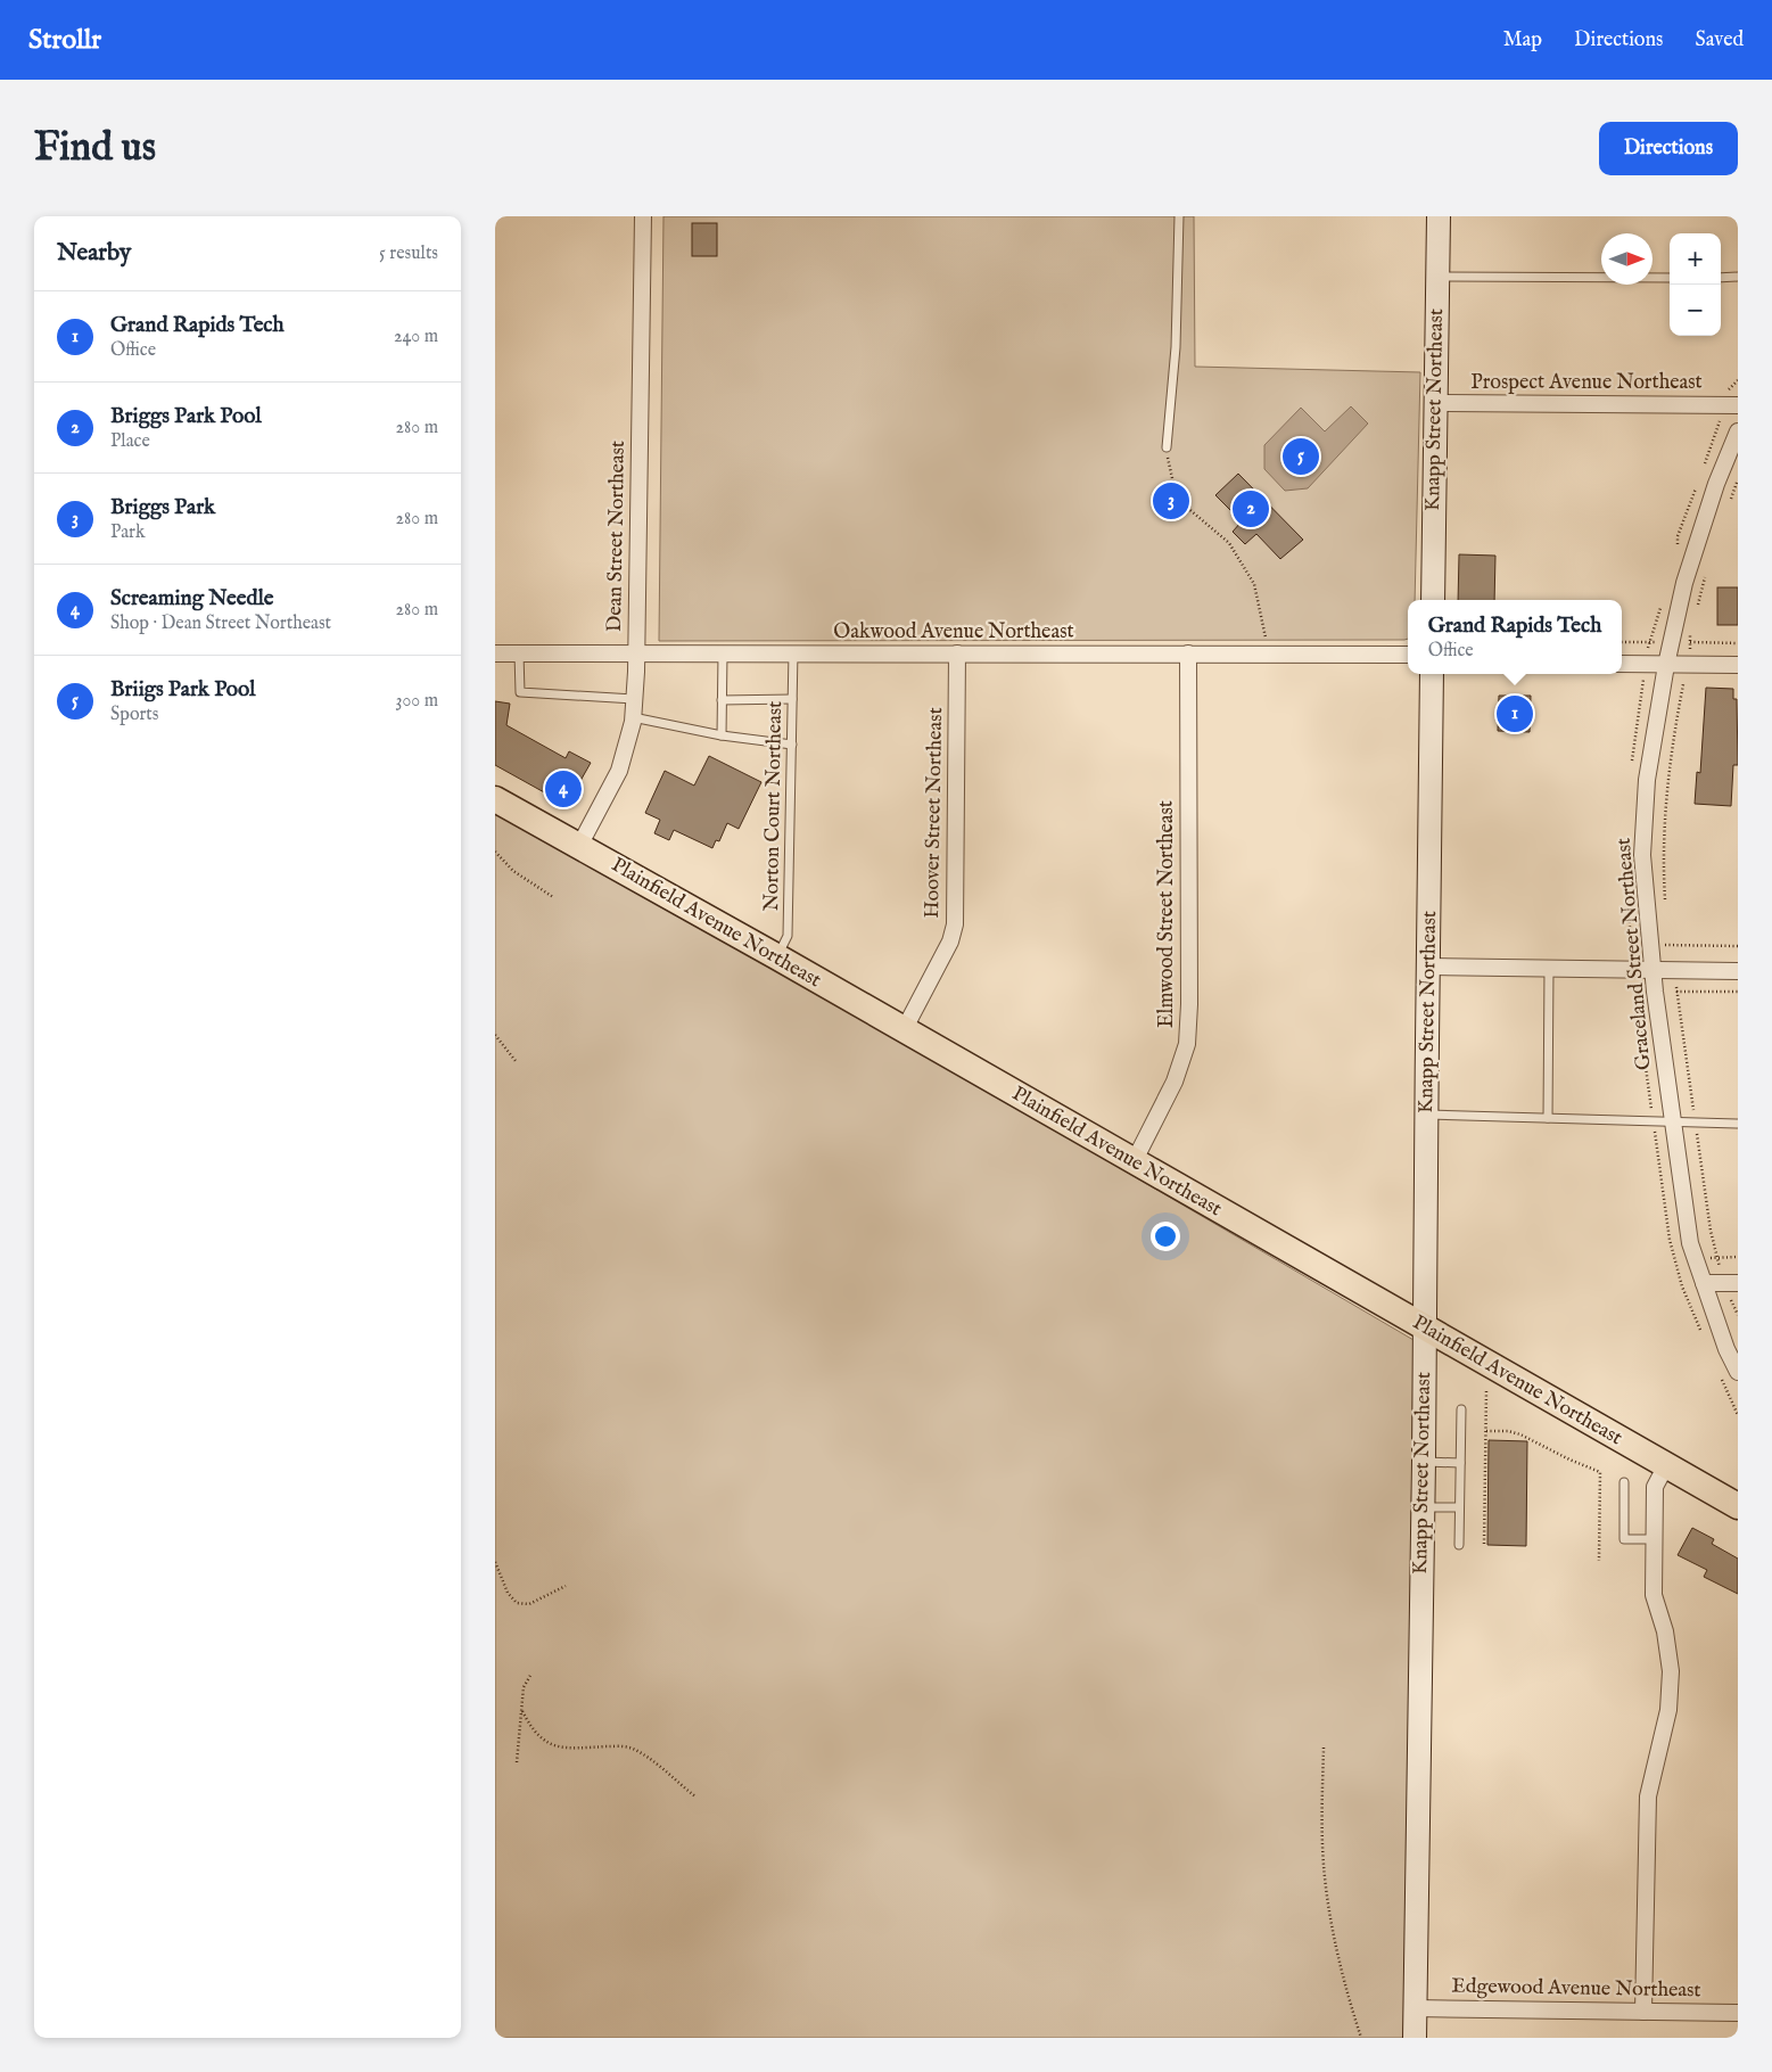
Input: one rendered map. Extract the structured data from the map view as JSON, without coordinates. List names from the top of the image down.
{
  "streets": {
    "main road": ["Plainfield Avenue Northeast"],
    "street": [
      "Prospect Avenue Northeast",
      "Knapp Street Northeast",
      "Dean Street Northeast",
      "Oakwood Avenue Northeast",
      "Hoover Street Northeast",
      "Elmwood Street Northeast",
      "Graceland Street Northeast",
      "Edgewood Avenue Northeast"
    ],
    "lane": ["Norton Court Northeast"]
  },
  "crossings": [
    ["Prospect Avenue Northeast", "Knapp Street Northeast"],
    ["Knapp Street Northeast", "Plainfield Avenue Northeast"],
    ["Knapp Street Northeast", "Edgewood Avenue Northeast"],
    ["Dean Street Northeast", "Oakwood Avenue Northeast"],
    ["Dean Street Northeast", "Plainfield Avenue Northeast"],
    ["Oakwood Avenue Northeast", "Norton Court Northeast"],
    ["Oakwood Avenue Northeast", "Hoover Street Northeast"],
    ["Oakwood Avenue Northeast", "Elmwood Street Northeast"],
    ["Norton Court Northeast", "Plainfield Avenue Northeast"],
    ["Hoover Street Northeast", "Plainfield Avenue Northeast"],
    ["Elmwood Street Northeast", "Plainfield Avenue Northeast"]
  ],
  "north": "right",
  "page": {
    "header": "Strollr",
    "nav": ["Map", "Directions", "Saved"],
    "buttons": "Directions",
    "title": "Find us",
    "heading": ["Nearby", "5 results"],
    "map_buttons": ["+", "−"],
    "list": [
      {
        "mark": "1",
        "name": "Grand Rapids Tech",
        "note": "Office",
        "value": "240 m"
      },
      {
        "mark": "2",
        "name": "Briggs Park Pool",
        "note": "Place",
        "value": "280 m"
      },
      {
        "mark": "3",
        "name": "Briggs Park",
        "note": "Park",
        "value": "280 m"
      },
      {
        "mark": "4",
        "name": "Screaming Needle",
        "note": "Shop · Dean Street Northeast",
        "value": "280 m"
      },
      {
        "mark": "5",
        "name": "Briigs Park Pool",
        "note": "Sports",
        "value": "300 m"
      }
    ],
    "pins": [
      "5",
      "3",
      "2",
      "1",
      "4"
    ],
    "popup": ["Grand Rapids Tech", "Office"]
  }
}
